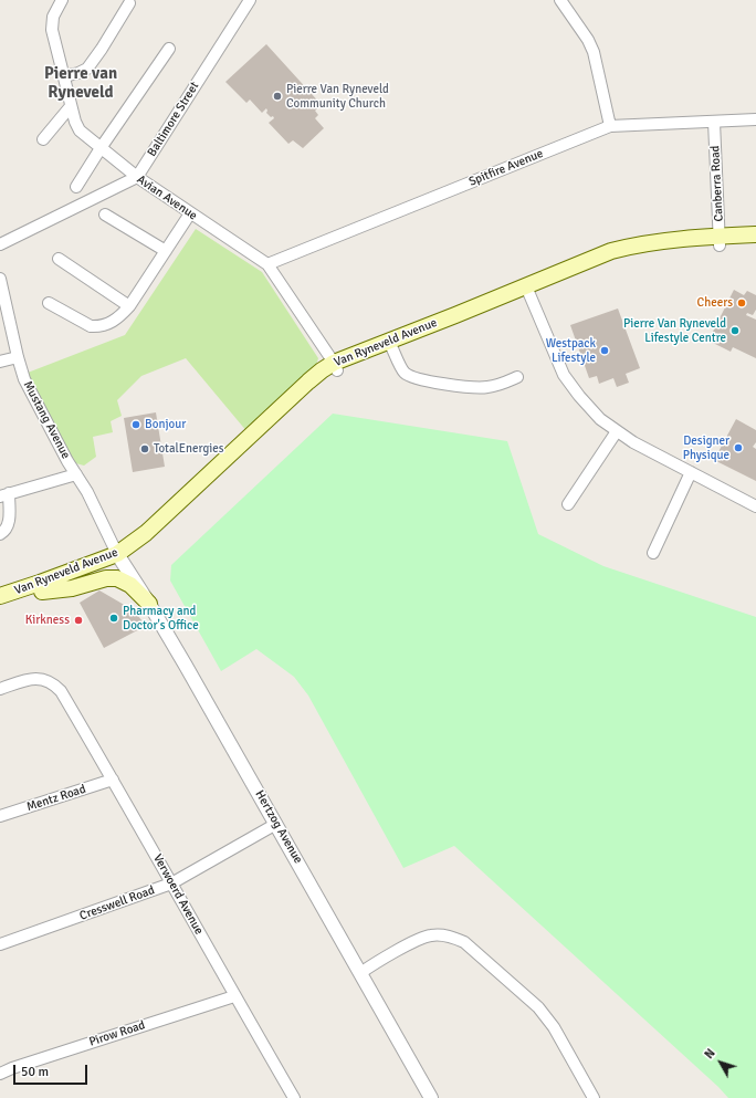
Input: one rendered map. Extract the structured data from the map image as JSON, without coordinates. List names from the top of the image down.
{
  "streets": {
    "main road": ["Van Ryneveld Avenue"],
    "street": [
      "Baltimore Street",
      "Spitfire Avenue",
      "Canberra Road",
      "Avian Avenue",
      "Mustang Avenue",
      "Mentz Road",
      "Hertzog Avenue",
      "Verwoerd Avenue",
      "Cresswell Road",
      "Pirow Road"
    ]
  },
  "crossings": [
    ["Baltimore Street", "Avian Avenue"],
    ["Spitfire Avenue", "Canberra Road"],
    ["Spitfire Avenue", "Avian Avenue"],
    ["Canberra Road", "Van Ryneveld Avenue"],
    ["Avian Avenue", "Van Ryneveld Avenue"],
    ["Van Ryneveld Avenue", "Mustang Avenue"],
    ["Van Ryneveld Avenue", "Hertzog Avenue"],
    ["Mustang Avenue", "Hertzog Avenue"],
    ["Mentz Road", "Verwoerd Avenue"],
    ["Hertzog Avenue", "Cresswell Road"],
    ["Verwoerd Avenue", "Cresswell Road"],
    ["Verwoerd Avenue", "Pirow Road"]
  ],
  "districts": ["Pierre van Ryneveld"],
  "places": [
    "Pierre Van Ryneveld Community Church",
    "Cheers",
    "Pierre Van Ryneveld Lifestyle Centre",
    "Westpack Lifestyle",
    "Bonjour",
    "Designer Physique",
    "TotalEnergies",
    "Pharmacy and Doctor's Office",
    "Kirkness"
  ],
  "scale_bar": "50 m",
  "north": "top left"
}
